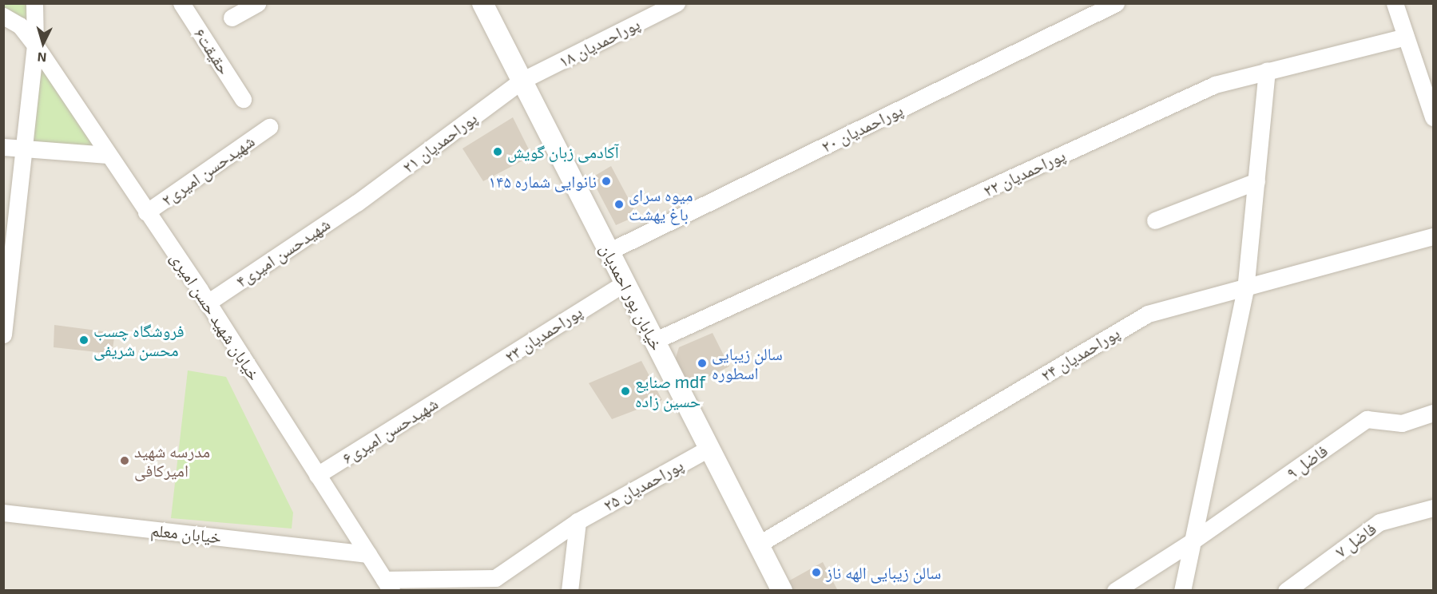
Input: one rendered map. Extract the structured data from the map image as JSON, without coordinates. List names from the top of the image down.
{
  "streets": {
    "street": [
      "پوراحمدیان ۱۸",
      "حقیقت۶",
      "پوراحمدیان ۲۰",
      "پوراحمدیان ۲۱",
      "شهیدحسن امیری۲",
      "پوراحمدیان ۲۲",
      "شهیدحسن امیری۴",
      "خیابان پور احمدیان",
      "خیابان شهید حسن امیری",
      "پوراحمدیان ۲۳",
      "پوراحمدیان ۲۴",
      "شهیدحسن امیری۶",
      "فاضل ۹",
      "پوراحمدیان ۲۵",
      "خیابان معلم",
      "فاضل ۷"
    ]
  },
  "crossings": [
    ["پوراحمدیان ۱۸", "پوراحمدیان ۲۱"],
    ["پوراحمدیان ۱۸", "خیابان پور احمدیان"],
    ["پوراحمدیان ۲۰", "خیابان پور احمدیان"],
    ["پوراحمدیان ۲۱", "شهیدحسن امیری۴"],
    ["پوراحمدیان ۲۱", "خیابان پور احمدیان"],
    ["شهیدحسن امیری۲", "خیابان شهید حسن امیری"],
    ["پوراحمدیان ۲۲", "خیابان پور احمدیان"],
    ["شهیدحسن امیری۴", "خیابان شهید حسن امیری"],
    ["خیابان پور احمدیان", "پوراحمدیان ۲۳"],
    ["خیابان پور احمدیان", "پوراحمدیان ۲۴"],
    ["خیابان پور احمدیان", "پوراحمدیان ۲۵"],
    ["خیابان شهید حسن امیری", "شهیدحسن امیری۶"],
    ["خیابان شهید حسن امیری", "پوراحمدیان ۲۵"],
    ["خیابان شهید حسن امیری", "خیابان معلم"],
    ["پوراحمدیان ۲۳", "شهیدحسن امیری۶"]
  ],
  "places": [
    "آکادمی زبان گویش",
    "نانوایی شماره ۱۴۵",
    "میوه سرای باغ یهشت",
    "فروشگاه چسب محسن شریفی",
    "سالن زیبایی اسطوره",
    "صنایع mdf حسین زاده",
    "مدرسه شهید امیرکافی",
    "سالن زیبایی الهه ناز"
  ],
  "north": "bottom"
}
